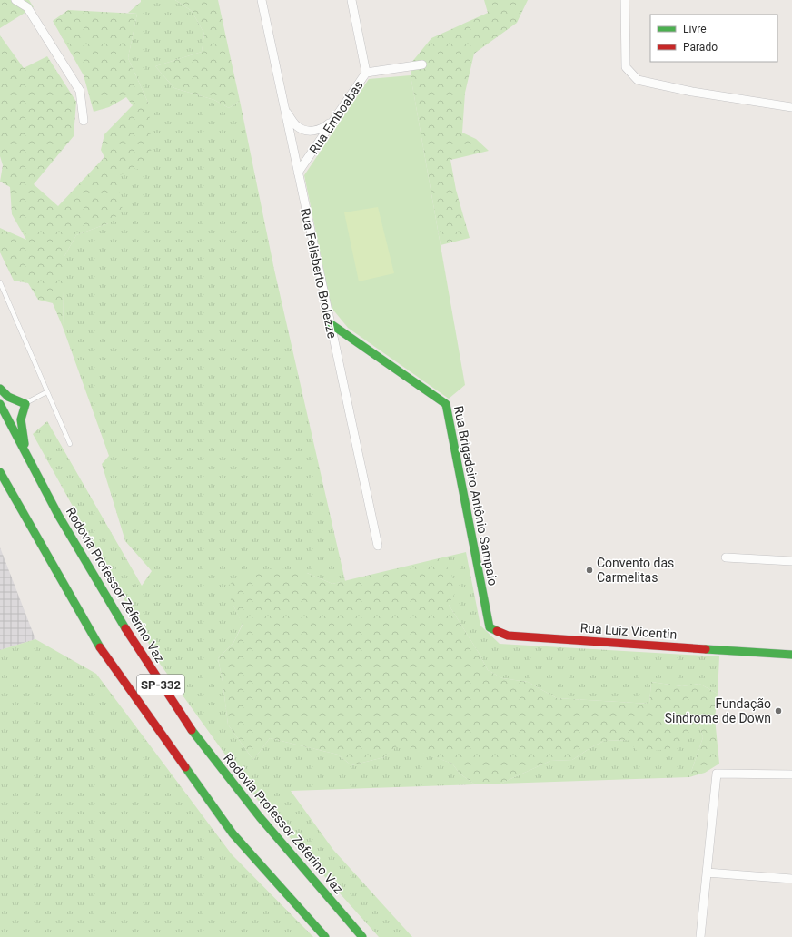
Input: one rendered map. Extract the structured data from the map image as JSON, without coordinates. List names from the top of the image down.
{
  "streets": {
    "main road": [
      "Rua Brigadeiro Antônio Sampaio",
      "Rodovia Professor Zeferino Vaz",
      "Rua Luiz Vicentin",
      "SP-332"
    ],
    "street": ["Rua Emboabas", "Rua Felisberto Brolezze"]
  },
  "crossings": [
    ["Rua Emboabas", "Rua Felisberto Brolezze"],
    ["Rua Felisberto Brolezze", "Rua Brigadeiro Antônio Sampaio"],
    ["Rua Brigadeiro Antônio Sampaio", "Rua Luiz Vicentin"]
  ],
  "places": ["Convento das Carmelitas", "Fundação Sindrome de Down"],
  "legend": ["Livre", "Parado"]
}
